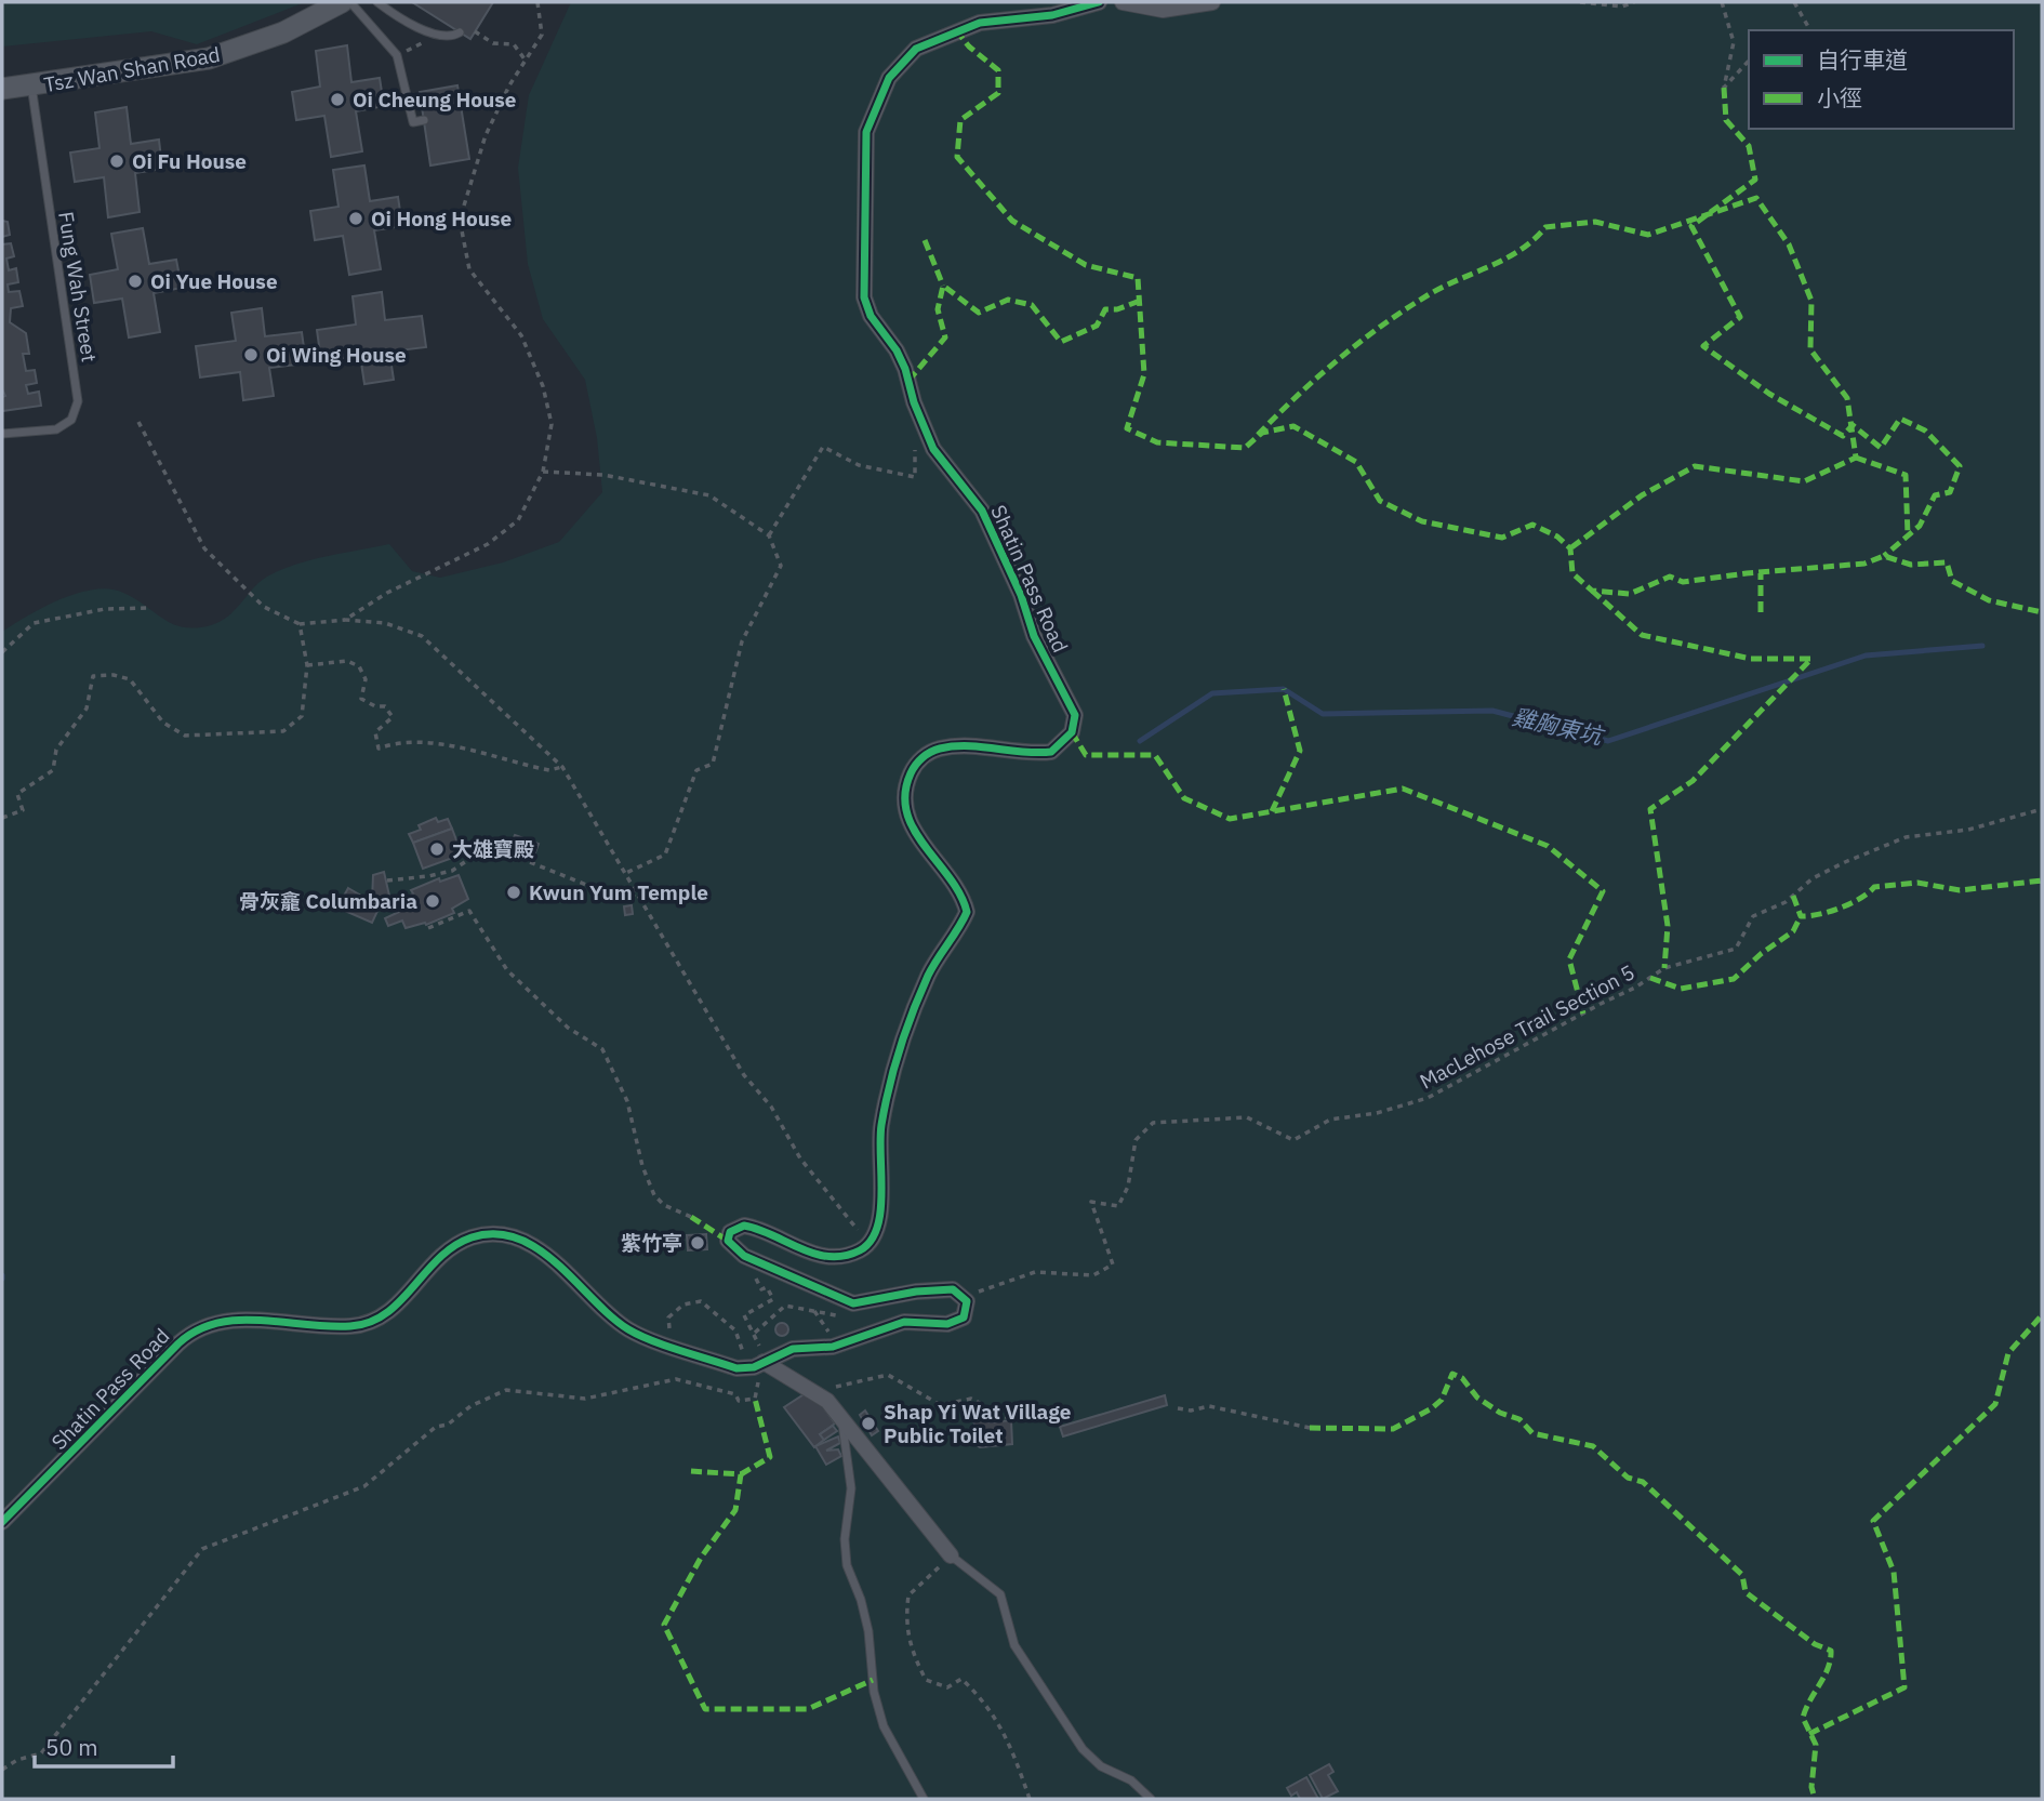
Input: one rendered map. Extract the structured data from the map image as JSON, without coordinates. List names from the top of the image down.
{
  "streets": {
    "main road": ["Tsz Wan Shan Road"],
    "street": ["Shatin Pass Road"],
    "lane": ["Fung Wah Street"],
    "path": ["MacLehose Trail Section 5"]
  },
  "crossings": [
    ["Tsz Wan Shan Road", "Fung Wah Street"],
    ["Shatin Pass Road", "MacLehose Trail Section 5"]
  ],
  "water": ["雞胸東坑"],
  "places": [
    "Oi Cheung House",
    "Oi Fu House",
    "Oi Hong House",
    "Oi Yue House",
    "Oi Wing House",
    "大雄寶殿",
    "Kwun Yum Temple",
    "骨灰龕 Columbaria",
    "紫竹亭",
    "Shap Yi Wat Village Public Toilet"
  ],
  "legend": ["自行車道", "小徑"],
  "scale_bar": "50 m"
}
